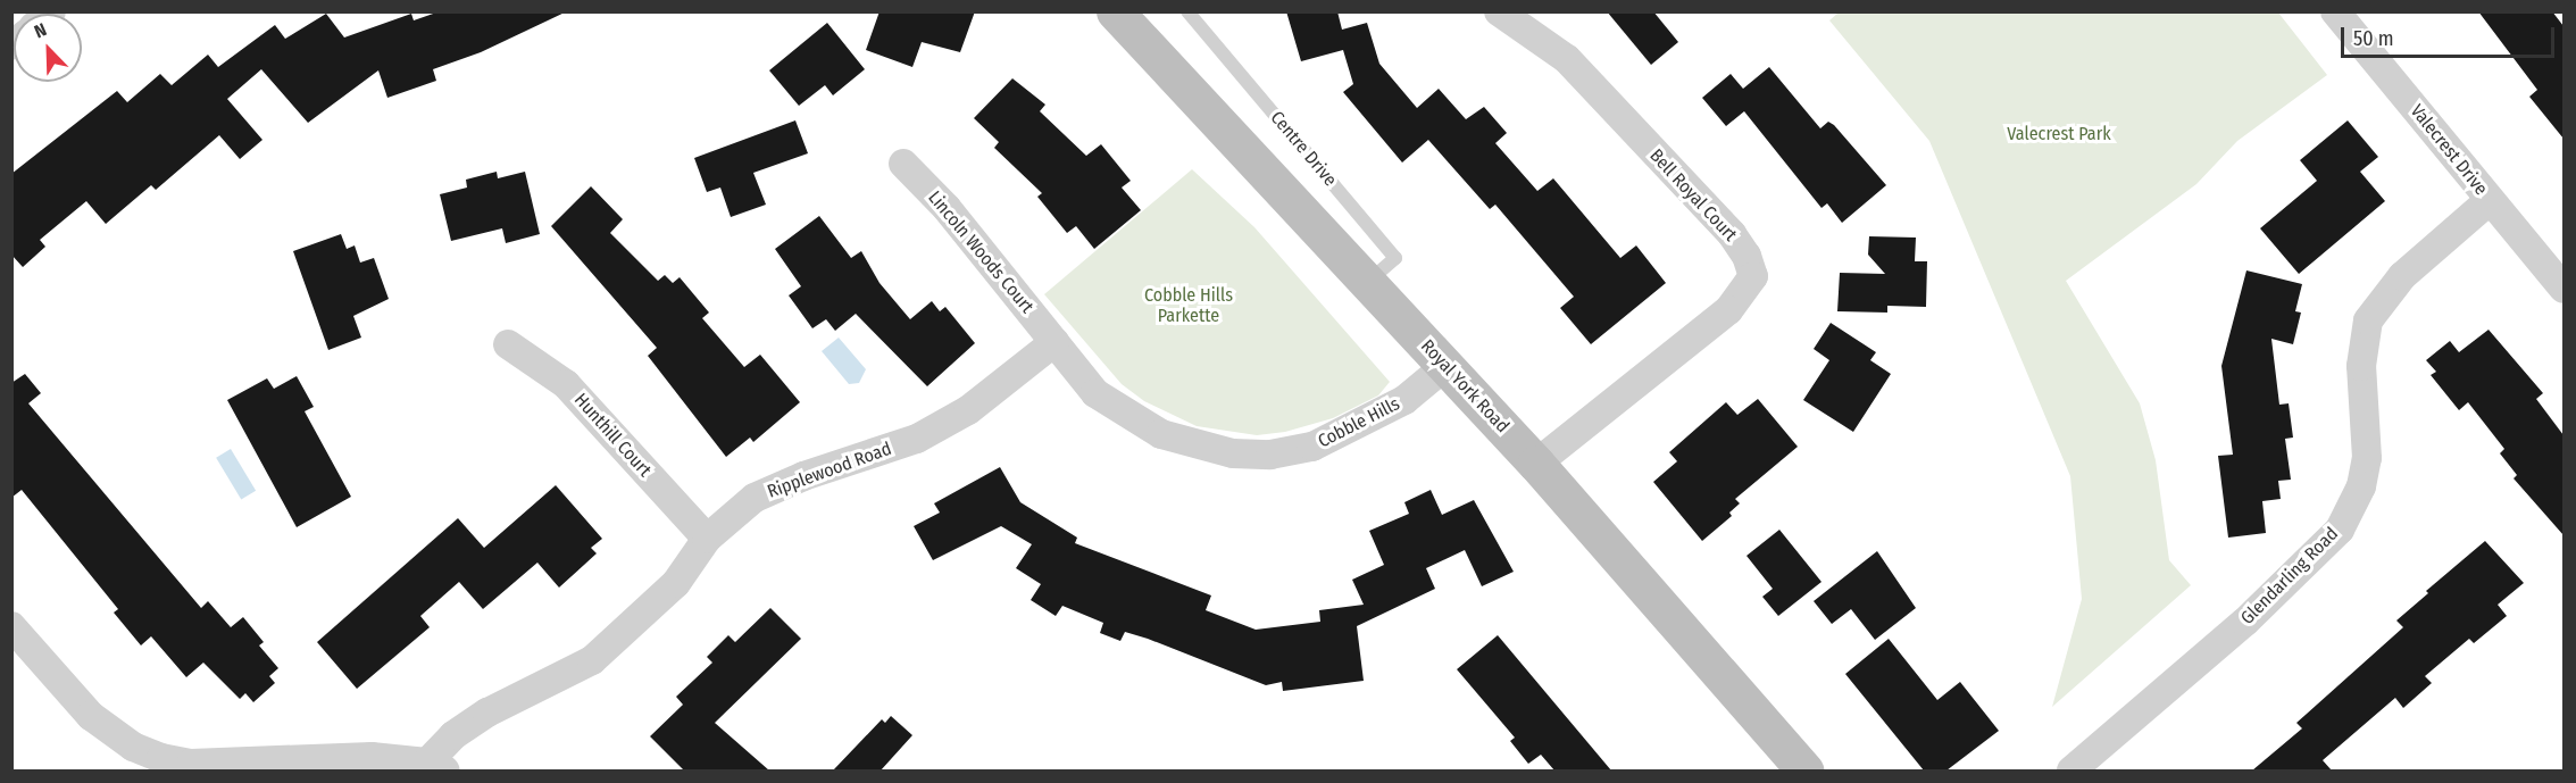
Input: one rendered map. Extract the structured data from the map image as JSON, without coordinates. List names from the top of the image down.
{
  "streets": {
    "main road": ["Royal York Road"],
    "street": [
      "Valecrest Drive",
      "Bell Royal Court",
      "Lincoln Woods Court",
      "Cobble Hills",
      "Hunthill Court",
      "Ripplewood Road",
      "Glendarling Road"
    ],
    "lane": ["Centre Drive"]
  },
  "crossings": [
    ["Centre Drive", "Royal York Road"],
    ["Valecrest Drive", "Glendarling Road"],
    ["Bell Royal Court", "Royal York Road"],
    ["Lincoln Woods Court", "Cobble Hills"],
    ["Lincoln Woods Court", "Ripplewood Road"],
    ["Royal York Road", "Cobble Hills"],
    ["Cobble Hills", "Ripplewood Road"],
    ["Hunthill Court", "Ripplewood Road"]
  ],
  "parks": ["Valecrest Park", "Cobble Hills Parkette"],
  "scale_bar": "50 m",
  "north": "top left"
}
